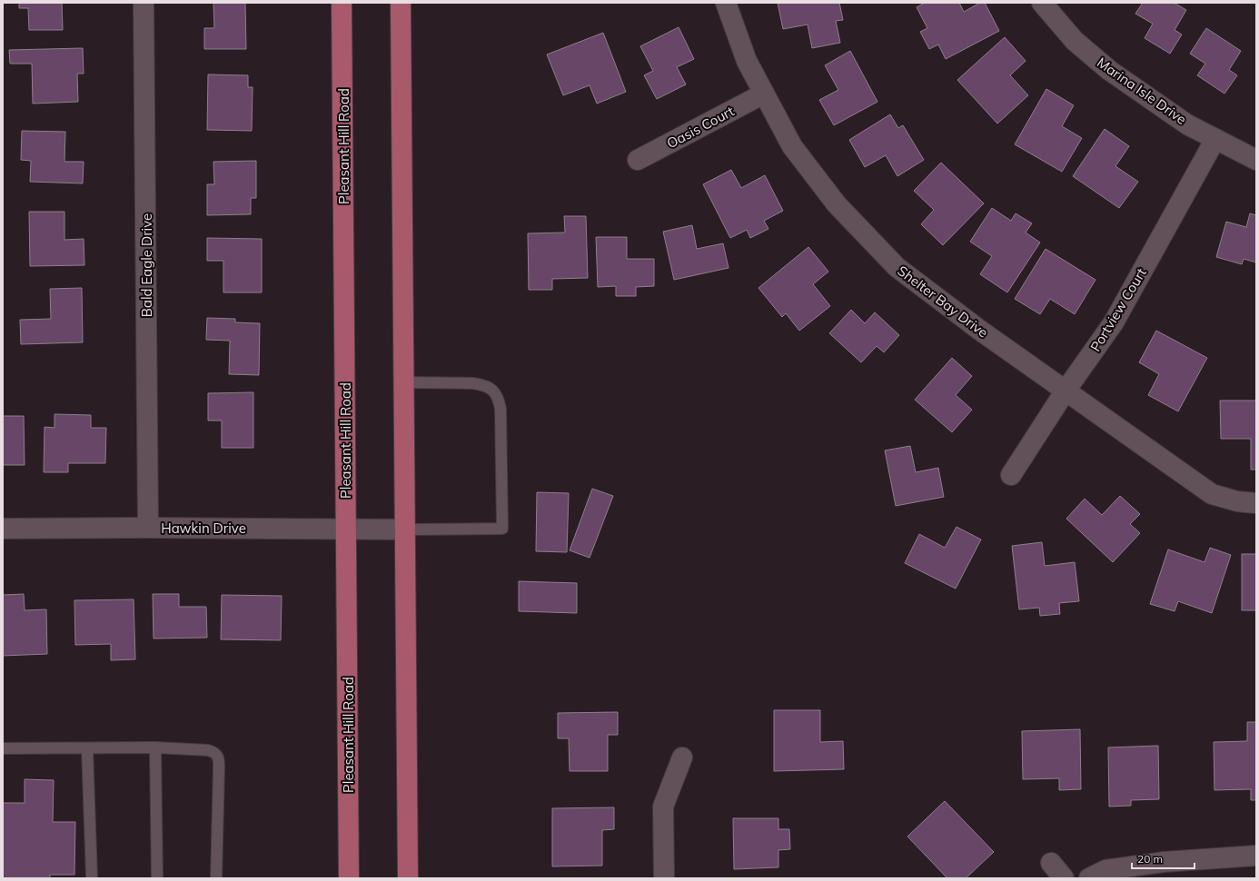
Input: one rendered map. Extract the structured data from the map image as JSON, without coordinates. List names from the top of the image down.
{
  "streets": {
    "main road": ["Pleasant Hill Road"],
    "street": [
      "Marina Isle Drive",
      "Oasis Court",
      "Bald Eagle Drive",
      "Shelter Bay Drive",
      "Portview Court",
      "Hawkin Drive"
    ]
  },
  "crossings": [
    ["Marina Isle Drive", "Portview Court"],
    ["Oasis Court", "Shelter Bay Drive"],
    ["Pleasant Hill Road", "Hawkin Drive"],
    ["Bald Eagle Drive", "Hawkin Drive"],
    ["Shelter Bay Drive", "Portview Court"]
  ],
  "scale_bar": "20 m"
}
